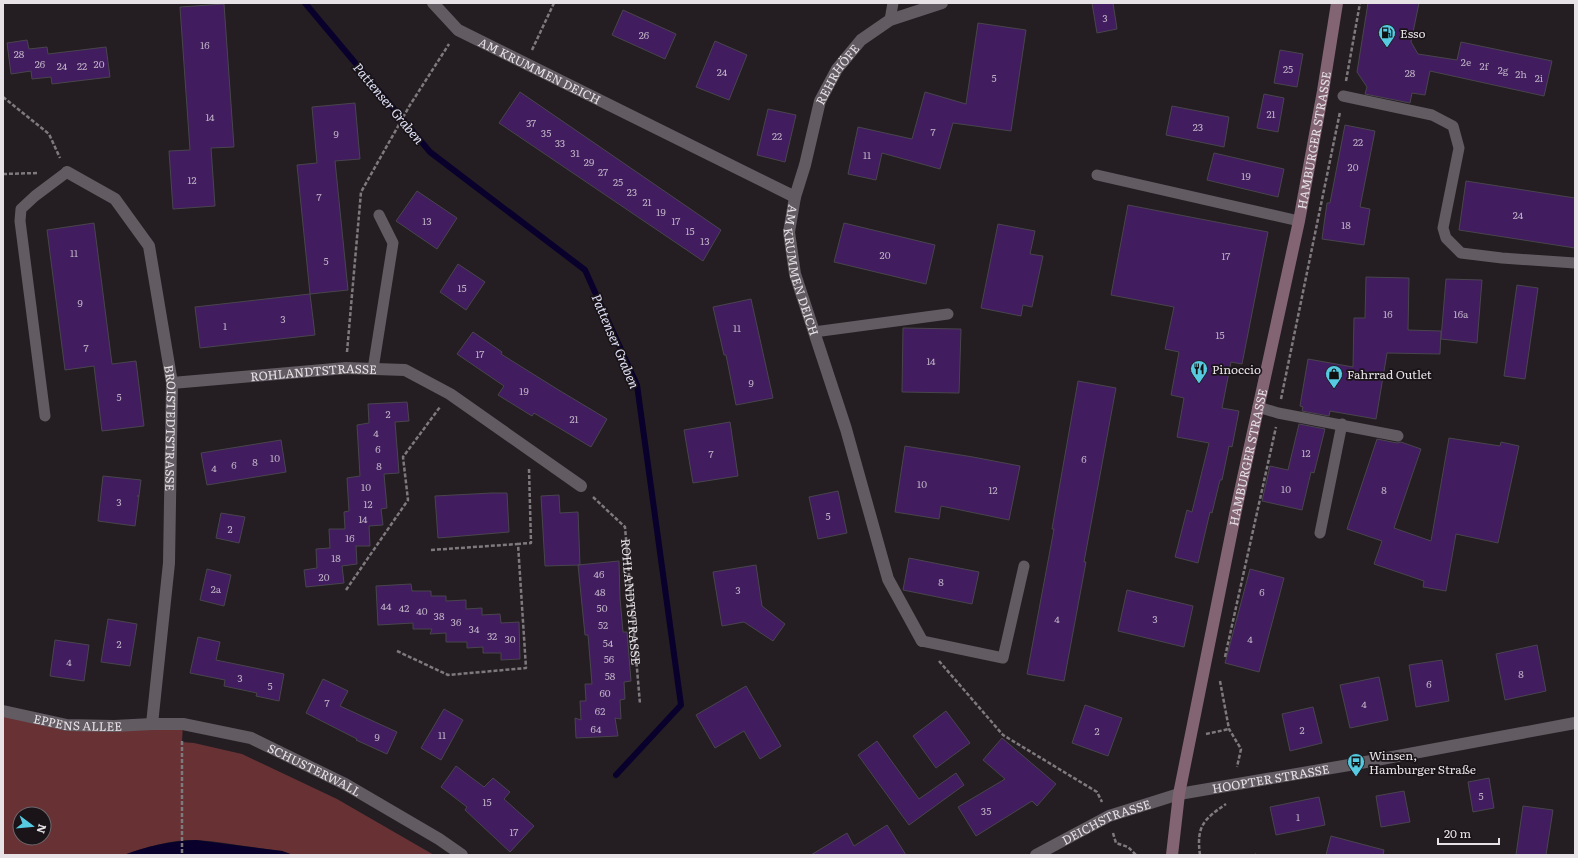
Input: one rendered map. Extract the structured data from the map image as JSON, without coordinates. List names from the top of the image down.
{
  "streets": {
    "main road": ["HAMBURGER STRASSE"],
    "street": [
      "AM KRUMMEN DEICH",
      "REHRHÖFE",
      "ROHLANDTSTRASSE",
      "BROISTEDTSTRASSE",
      "EPPENS ALLEE",
      "SCHUSTERWALL",
      "HOOPTER STRASSE",
      "DEICHSTRASSE"
    ]
  },
  "crossings": [
    ["AM KRUMMEN DEICH", "REHRHÖFE"],
    ["HAMBURGER STRASSE", "HOOPTER STRASSE"],
    ["HAMBURGER STRASSE", "DEICHSTRASSE"],
    ["ROHLANDTSTRASSE", "BROISTEDTSTRASSE"],
    ["BROISTEDTSTRASSE", "EPPENS ALLEE"],
    ["BROISTEDTSTRASSE", "SCHUSTERWALL"],
    ["EPPENS ALLEE", "SCHUSTERWALL"],
    ["HOOPTER STRASSE", "DEICHSTRASSE"]
  ],
  "water": ["Pattenser Graben"],
  "places": {
    "fuel station": ["Esso"],
    "restaurant": ["Pinoccio"],
    "shop": ["Fahrrad Outlet"],
    "bus stop": ["Winsen, Hamburger Straße"]
  },
  "house_numbers": [
    "3",
    "26",
    "16",
    "28",
    "2e",
    "26",
    "20",
    "24",
    "22",
    "2f",
    "25",
    "2g",
    "24",
    "28",
    "2h",
    "5",
    "2i",
    "21",
    "14",
    "37",
    "23",
    "7",
    "35",
    "9",
    "22",
    "22",
    "33",
    "31",
    "11",
    "29",
    "20",
    "27",
    "19",
    "12",
    "25",
    "23",
    "7",
    "21",
    "19",
    "24",
    "13",
    "17",
    "18",
    "15",
    "13",
    "11",
    "20",
    "17",
    "5",
    "15",
    "9",
    "16",
    "16a",
    "3",
    "1",
    "11",
    "15",
    "7",
    "17",
    "14",
    "9",
    "19",
    "5",
    "2",
    "21",
    "4",
    "6",
    "12",
    "7",
    "10",
    "6",
    "8",
    "6",
    "8",
    "4",
    "10",
    "10",
    "10",
    "12",
    "8",
    "3",
    "12",
    "5",
    "14",
    "2",
    "16",
    "18",
    "46",
    "20",
    "8",
    "2a",
    "3",
    "48",
    "6",
    "44",
    "42",
    "50",
    "40",
    "38",
    "4",
    "3",
    "36",
    "52",
    "34",
    "32",
    "30",
    "4",
    "54",
    "2",
    "56",
    "4",
    "8",
    "58",
    "3",
    "6",
    "5",
    "60",
    "7",
    "4",
    "62",
    "64",
    "2",
    "2",
    "11",
    "9",
    "5",
    "15",
    "35",
    "1",
    "17"
  ],
  "scale_bar": "20 m",
  "north": "right"
}
